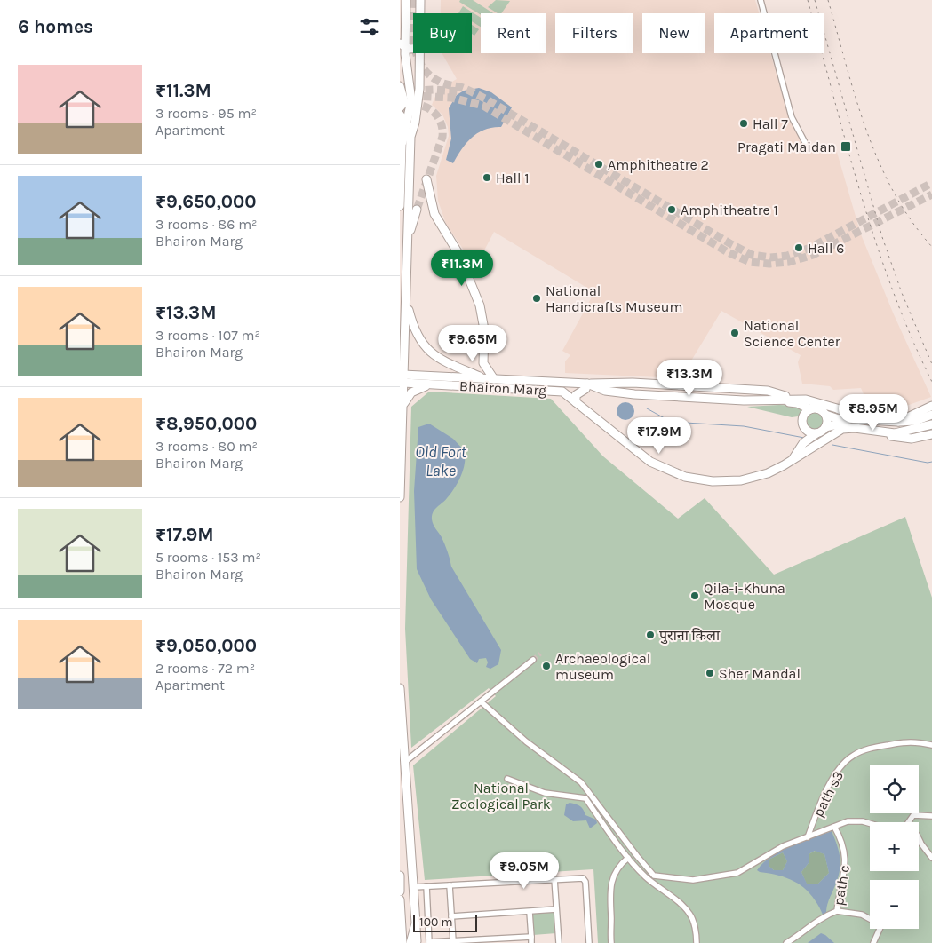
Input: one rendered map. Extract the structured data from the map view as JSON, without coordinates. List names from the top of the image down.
{
  "streets": {
    "main road": ["Bhairon Marg"],
    "street": ["path s3", "path c"]
  },
  "water": ["Old Fort Lake"],
  "parks": ["National Zoological Park"],
  "places": {
    "other": [
      "Hall 7",
      "Amphitheatre 2",
      "Hall 1",
      "Amphitheatre 1",
      "Hall 6",
      "National Handicrafts Museum",
      "National Science Center",
      "Qila-i-Khuna Mosque",
      "पुराना किला",
      "Archaeological museum",
      "Sher Mandal"
    ],
    "transit": ["Pragati Maidan"]
  },
  "scale_bar": "100 m",
  "page": {
    "heading": "6 homes",
    "chip": [
      "Buy",
      "Rent",
      "Filters",
      "New",
      "Apartment"
    ],
    "list": [
      {
        "name": "₹11.3M",
        "note": "3 rooms · 95 m² · Apartment"
      },
      {
        "name": "₹9,650,000",
        "note": "3 rooms · 86 m² · Bhairon Marg"
      },
      {
        "name": "₹13.3M",
        "note": "3 rooms · 107 m² · Bhairon Marg"
      },
      {
        "name": "₹8,950,000",
        "note": "3 rooms · 80 m² · Bhairon Marg"
      },
      {
        "name": "₹17.9M",
        "note": "5 rooms · 153 m² · Bhairon Marg"
      },
      {
        "name": "₹9,050,000",
        "note": "2 rooms · 72 m² · Apartment"
      }
    ],
    "price": [
      "₹11.3M",
      "₹9.65M",
      "₹13.3M",
      "₹8.95M",
      "₹17.9M",
      "₹9.05M"
    ],
    "map_buttons": ["+", "−"],
    "scale": "100 m"
  }
}
